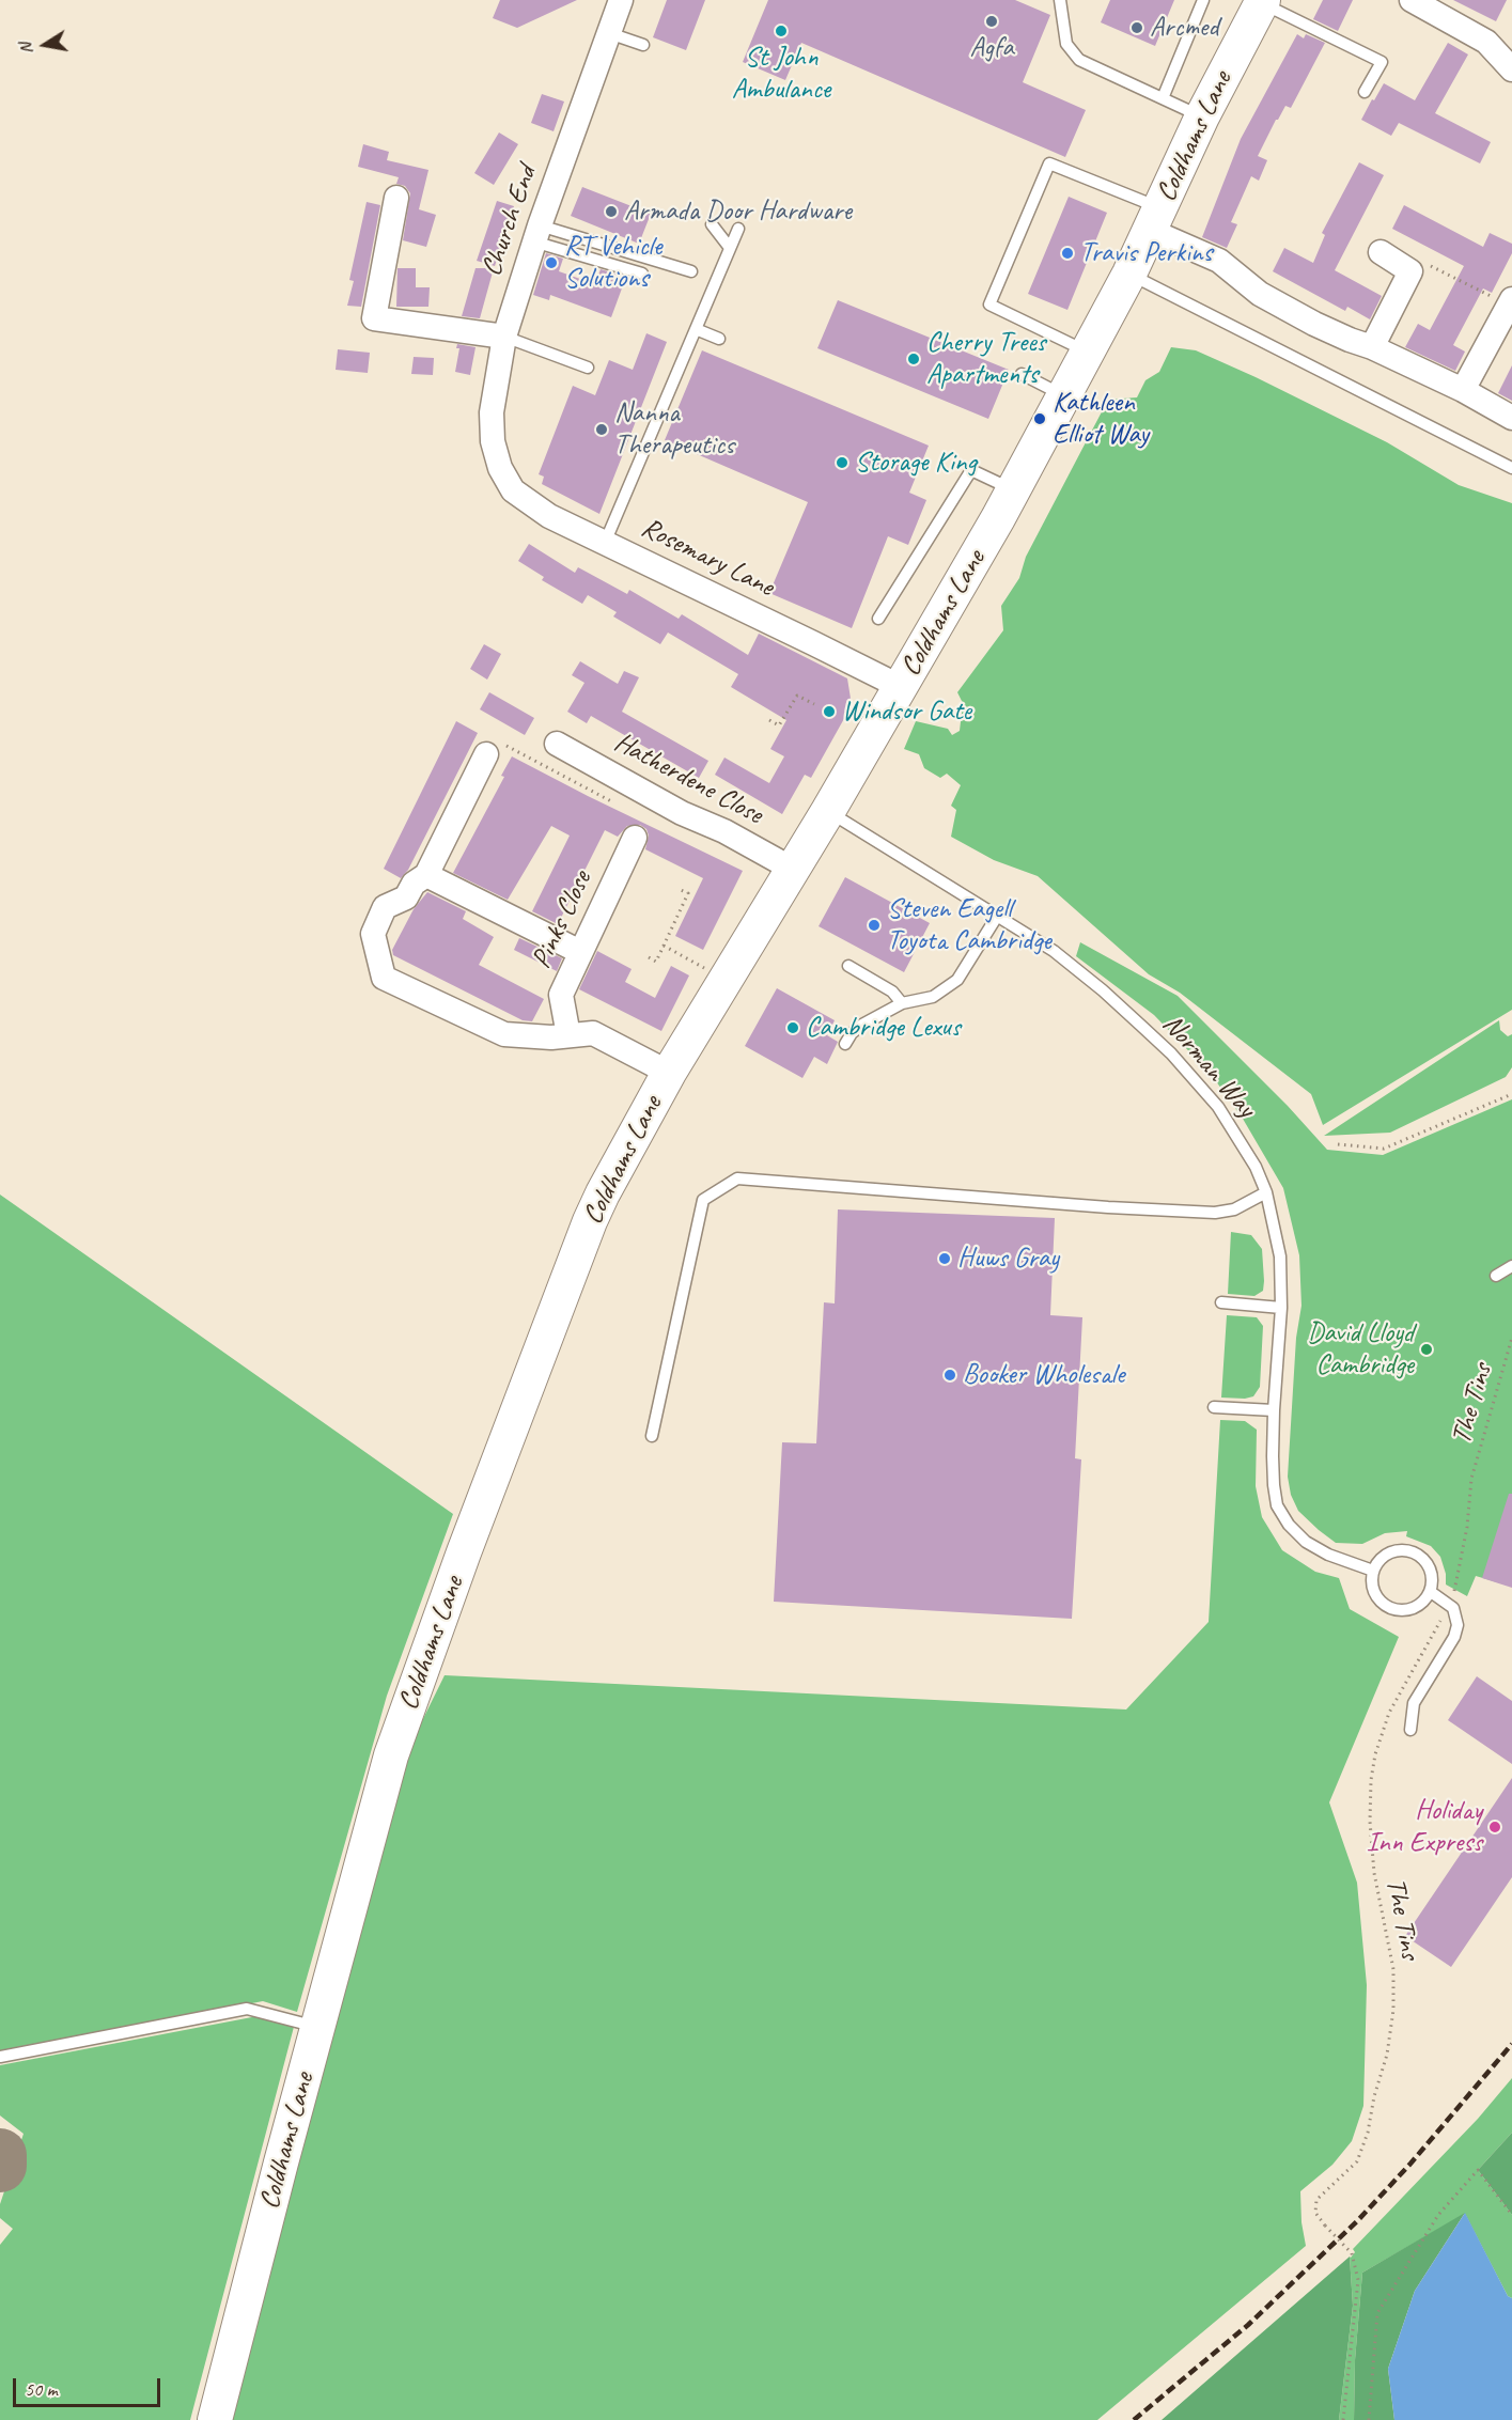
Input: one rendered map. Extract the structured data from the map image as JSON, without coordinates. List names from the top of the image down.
{
  "streets": {
    "street": [
      "Coldhams Lane",
      "Church End",
      "Rosemary Lane",
      "Hatherdene Close",
      "Pinks Close"
    ],
    "lane": ["Norman Way"],
    "path": ["The Tins"]
  },
  "crossings": [
    ["Coldhams Lane", "Rosemary Lane"],
    ["Coldhams Lane", "Hatherdene Close"],
    ["Coldhams Lane", "Norman Way"],
    ["Church End", "Rosemary Lane"]
  ],
  "places": [
    "Agfa",
    "Arcmed",
    "St John Ambulance",
    "Armada Door Hardware",
    "Travis Perkins",
    "RT Vehicle Solutions",
    "Cherry Trees Apartments",
    "Kathleen Elliot Way",
    "Nanna Therapeutics",
    "Storage King",
    "Windsor Gate",
    "Steven Eagell Toyota Cambridge",
    "Cambridge Lexus",
    "Huws Gray",
    "David Lloyd Cambridge",
    "Booker Wholesale",
    "Holiday Inn Express"
  ],
  "scale_bar": "50 m",
  "north": "left"
}
